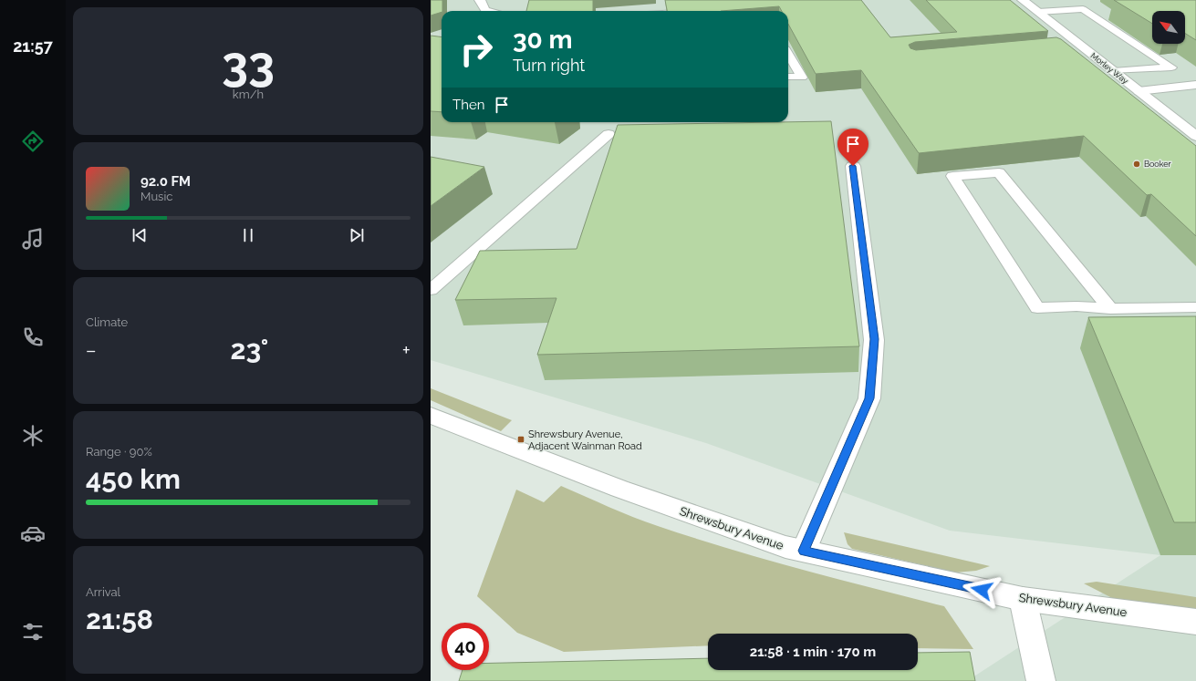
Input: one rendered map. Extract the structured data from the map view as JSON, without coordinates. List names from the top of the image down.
{
  "streets": {
    "street": ["Morley Way", "Shrewsbury Avenue"]
  },
  "places": {
    "other": ["Booker"],
    "transit": ["Shrewsbury Avenue, Adjacent Wainman Road"]
  },
  "north": "top left",
  "page": {
    "tabs": "21:57",
    "tile": [
      ["33", "km/h"],
      "Climate",
      ["Range · 90%", "450 km"],
      ["Arrival", "21:58"]
    ],
    "turn": ["30 m", "Turn right"],
    "then": "Then",
    "song": ["92.0 FM", "Music"],
    "heat": ["−", "23°", "+"],
    "limit": "40",
    "trip": "21:58 · 1 min · 170 m"
  }
}
